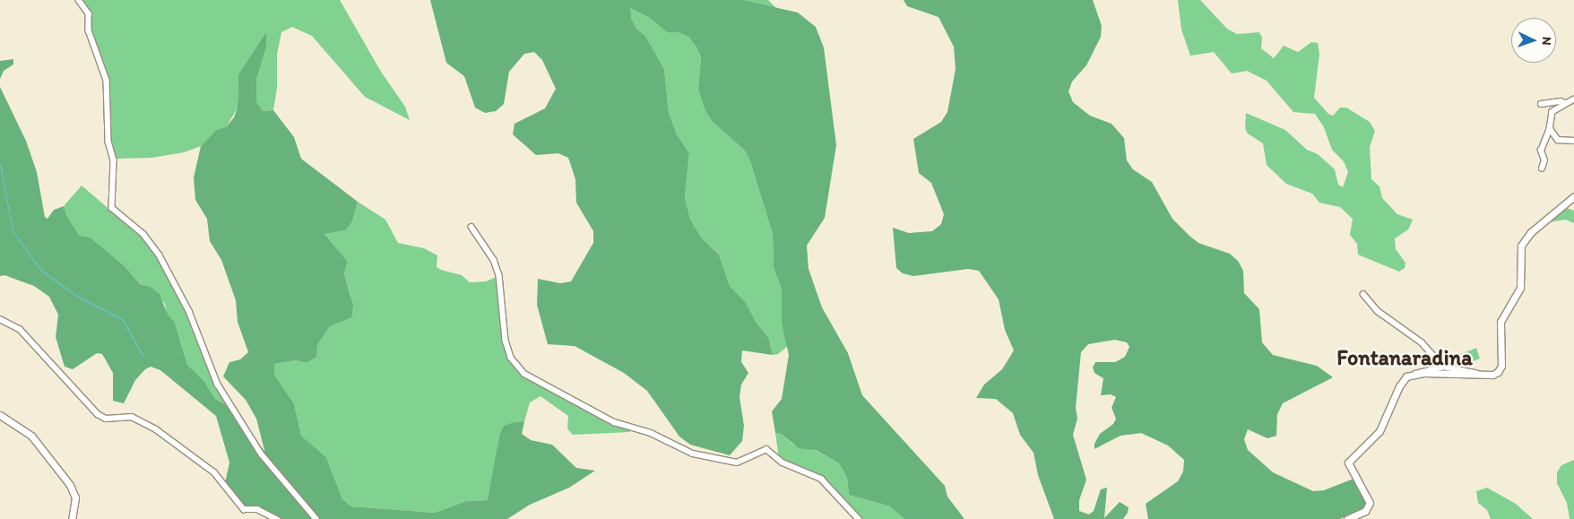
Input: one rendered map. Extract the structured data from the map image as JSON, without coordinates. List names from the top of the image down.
{
  "districts": ["Fontanaradina"],
  "north": "right"
}
